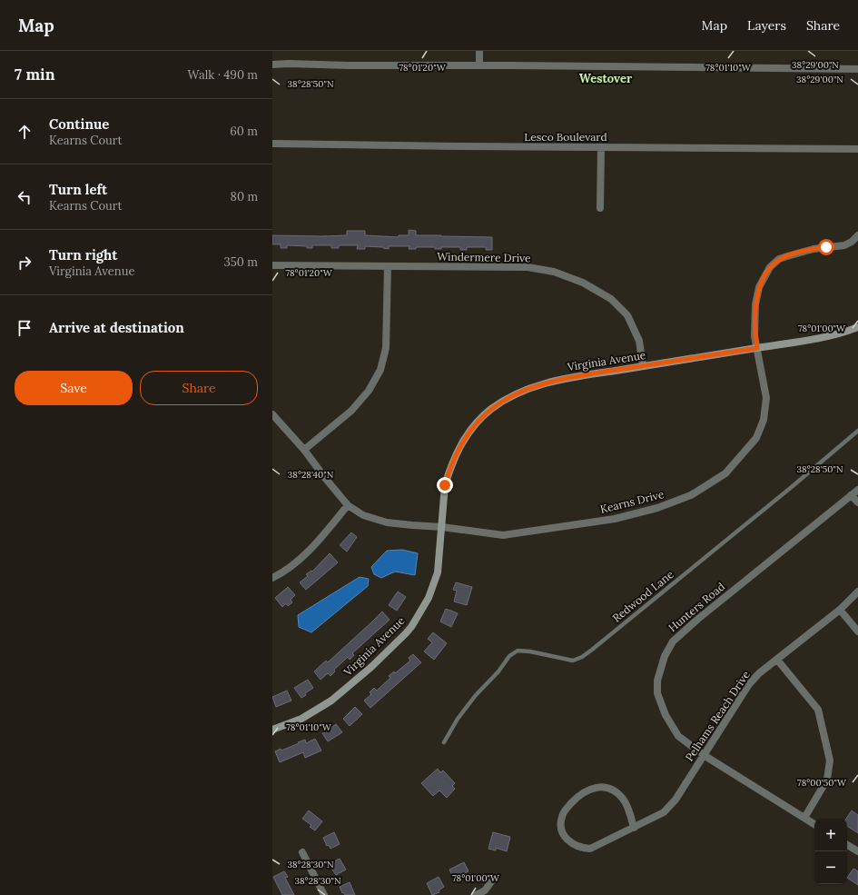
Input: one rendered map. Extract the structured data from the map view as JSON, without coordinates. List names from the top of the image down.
{
  "streets": {
    "street": [
      "Lesco Boulevard",
      "Windermere Drive",
      "Virginia Avenue",
      "Kearns Drive",
      "Hunters Road",
      "Pelhams Reach Drive"
    ],
    "lane": ["Redwood Lane"]
  },
  "crossings": [
    ["Windermere Drive", "Virginia Avenue"],
    ["Virginia Avenue", "Kearns Drive"],
    ["Hunters Road", "Pelhams Reach Drive"]
  ],
  "districts": ["Westover"],
  "page": {
    "header": "Map",
    "nav": ["Map", "Layers", "Share"],
    "heading": ["7 min", "Walk · 490 m"],
    "list": [
      ["Continue", "Kearns Court", "60 m"],
      ["Turn left", "Kearns Court", "80 m"],
      ["Turn right", "Virginia Avenue", "350 m"],
      "Arrive at destination"
    ],
    "buttons": ["Save", "Share"],
    "map_buttons": ["+", "−"]
  },
  "coordinates": [
    "38°29'00\"N",
    "78°01'20\"W",
    "78°01'10\"W",
    "38°28'50\"N",
    "78°01'00\"W",
    "38°28'40\"N",
    "78°00'50\"W",
    "38°28'30\"N"
  ]
}
